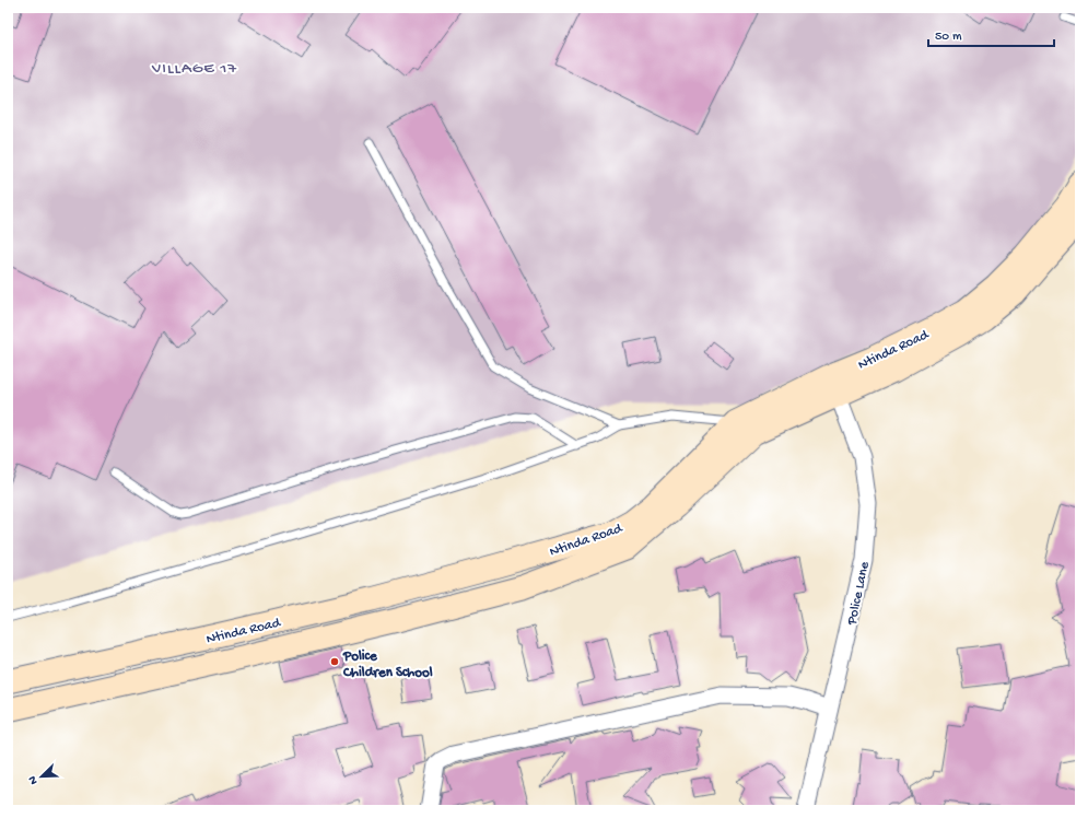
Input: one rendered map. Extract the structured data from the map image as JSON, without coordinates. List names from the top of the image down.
{
  "streets": {
    "main road": ["Ntinda Road"],
    "street": ["Police Lane"]
  },
  "crossings": [
    ["Ntinda Road", "Police Lane"]
  ],
  "districts": ["VILLAGE 17"],
  "places": ["Police Children School"],
  "scale_bar": "50 m",
  "north": "bottom left"
}
